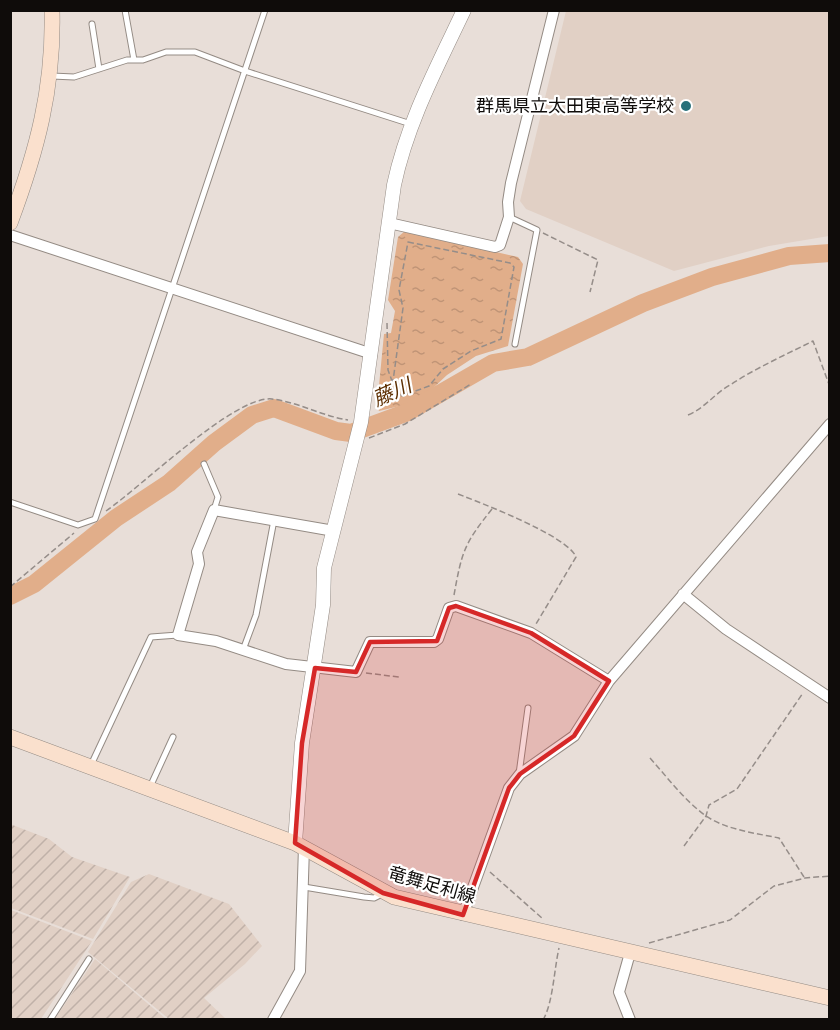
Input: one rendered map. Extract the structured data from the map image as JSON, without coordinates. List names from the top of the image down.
{
  "streets": {
    "main road": ["竜舞足利線"]
  },
  "water": ["藤川"],
  "places": ["群馬県立太田東高等学校"]
}
